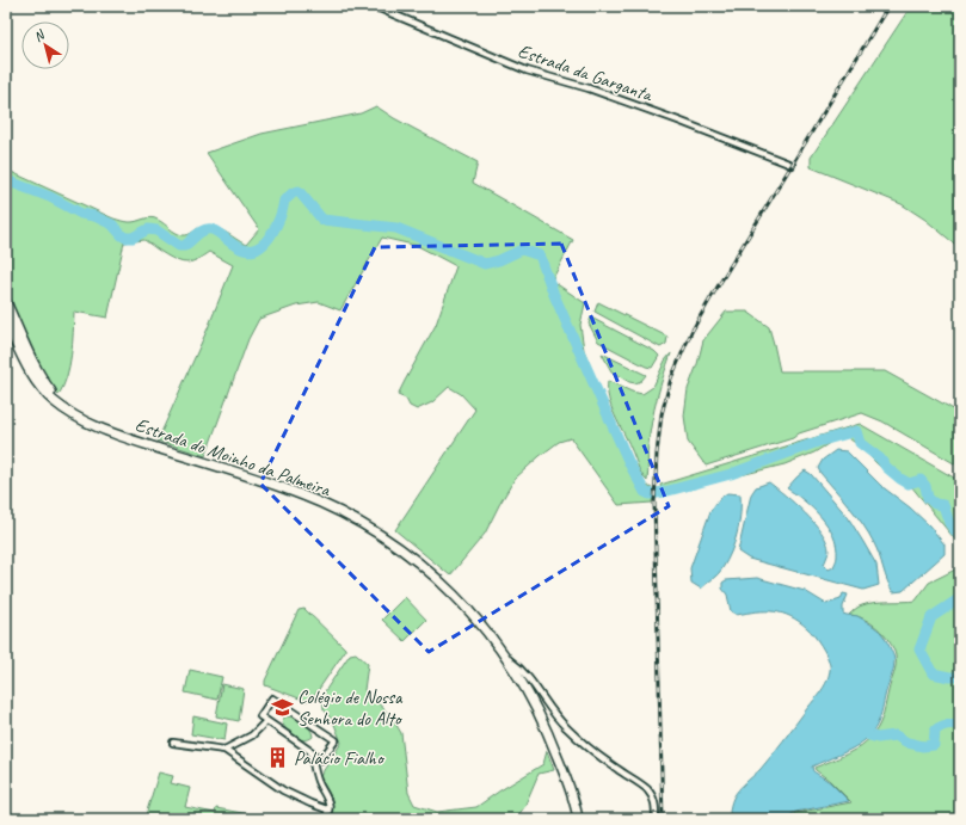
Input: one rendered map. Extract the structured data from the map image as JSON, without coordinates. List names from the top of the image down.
{
  "streets": {
    "main road": ["Estrada do Moinho da Palmeira"],
    "street": ["Estrada da Garganta"]
  },
  "places": {
    "school or university": ["Colégio de Nossa Senhora do Alto"],
    "building": ["Palácio Fialho"]
  },
  "north": "top left"
}
